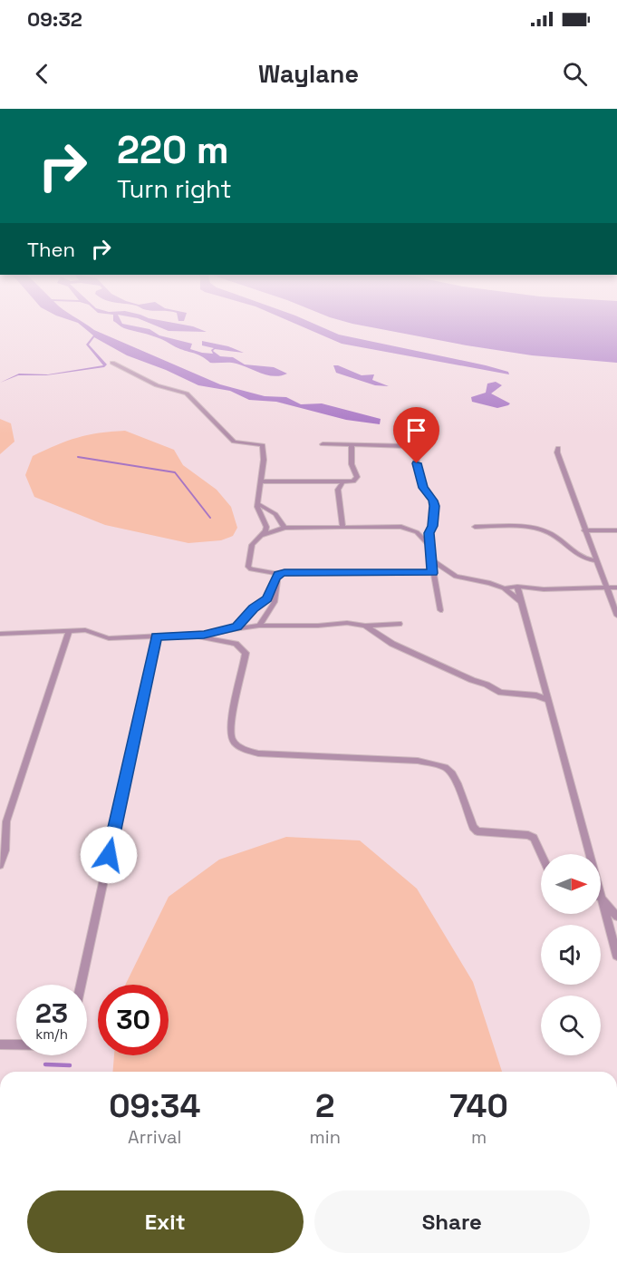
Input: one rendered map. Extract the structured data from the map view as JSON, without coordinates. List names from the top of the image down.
{
  "north": "right",
  "page": {
    "status": "09:32",
    "header": "Waylane",
    "turn": ["220 m", "Turn right"],
    "then": "Then",
    "speed": "23 km/h",
    "limit": "30",
    "eta": [
      "09:34",
      "Arrival",
      "2",
      "min",
      "740",
      "m"
    ],
    "buttons": ["Exit", "Share"]
  }
}
